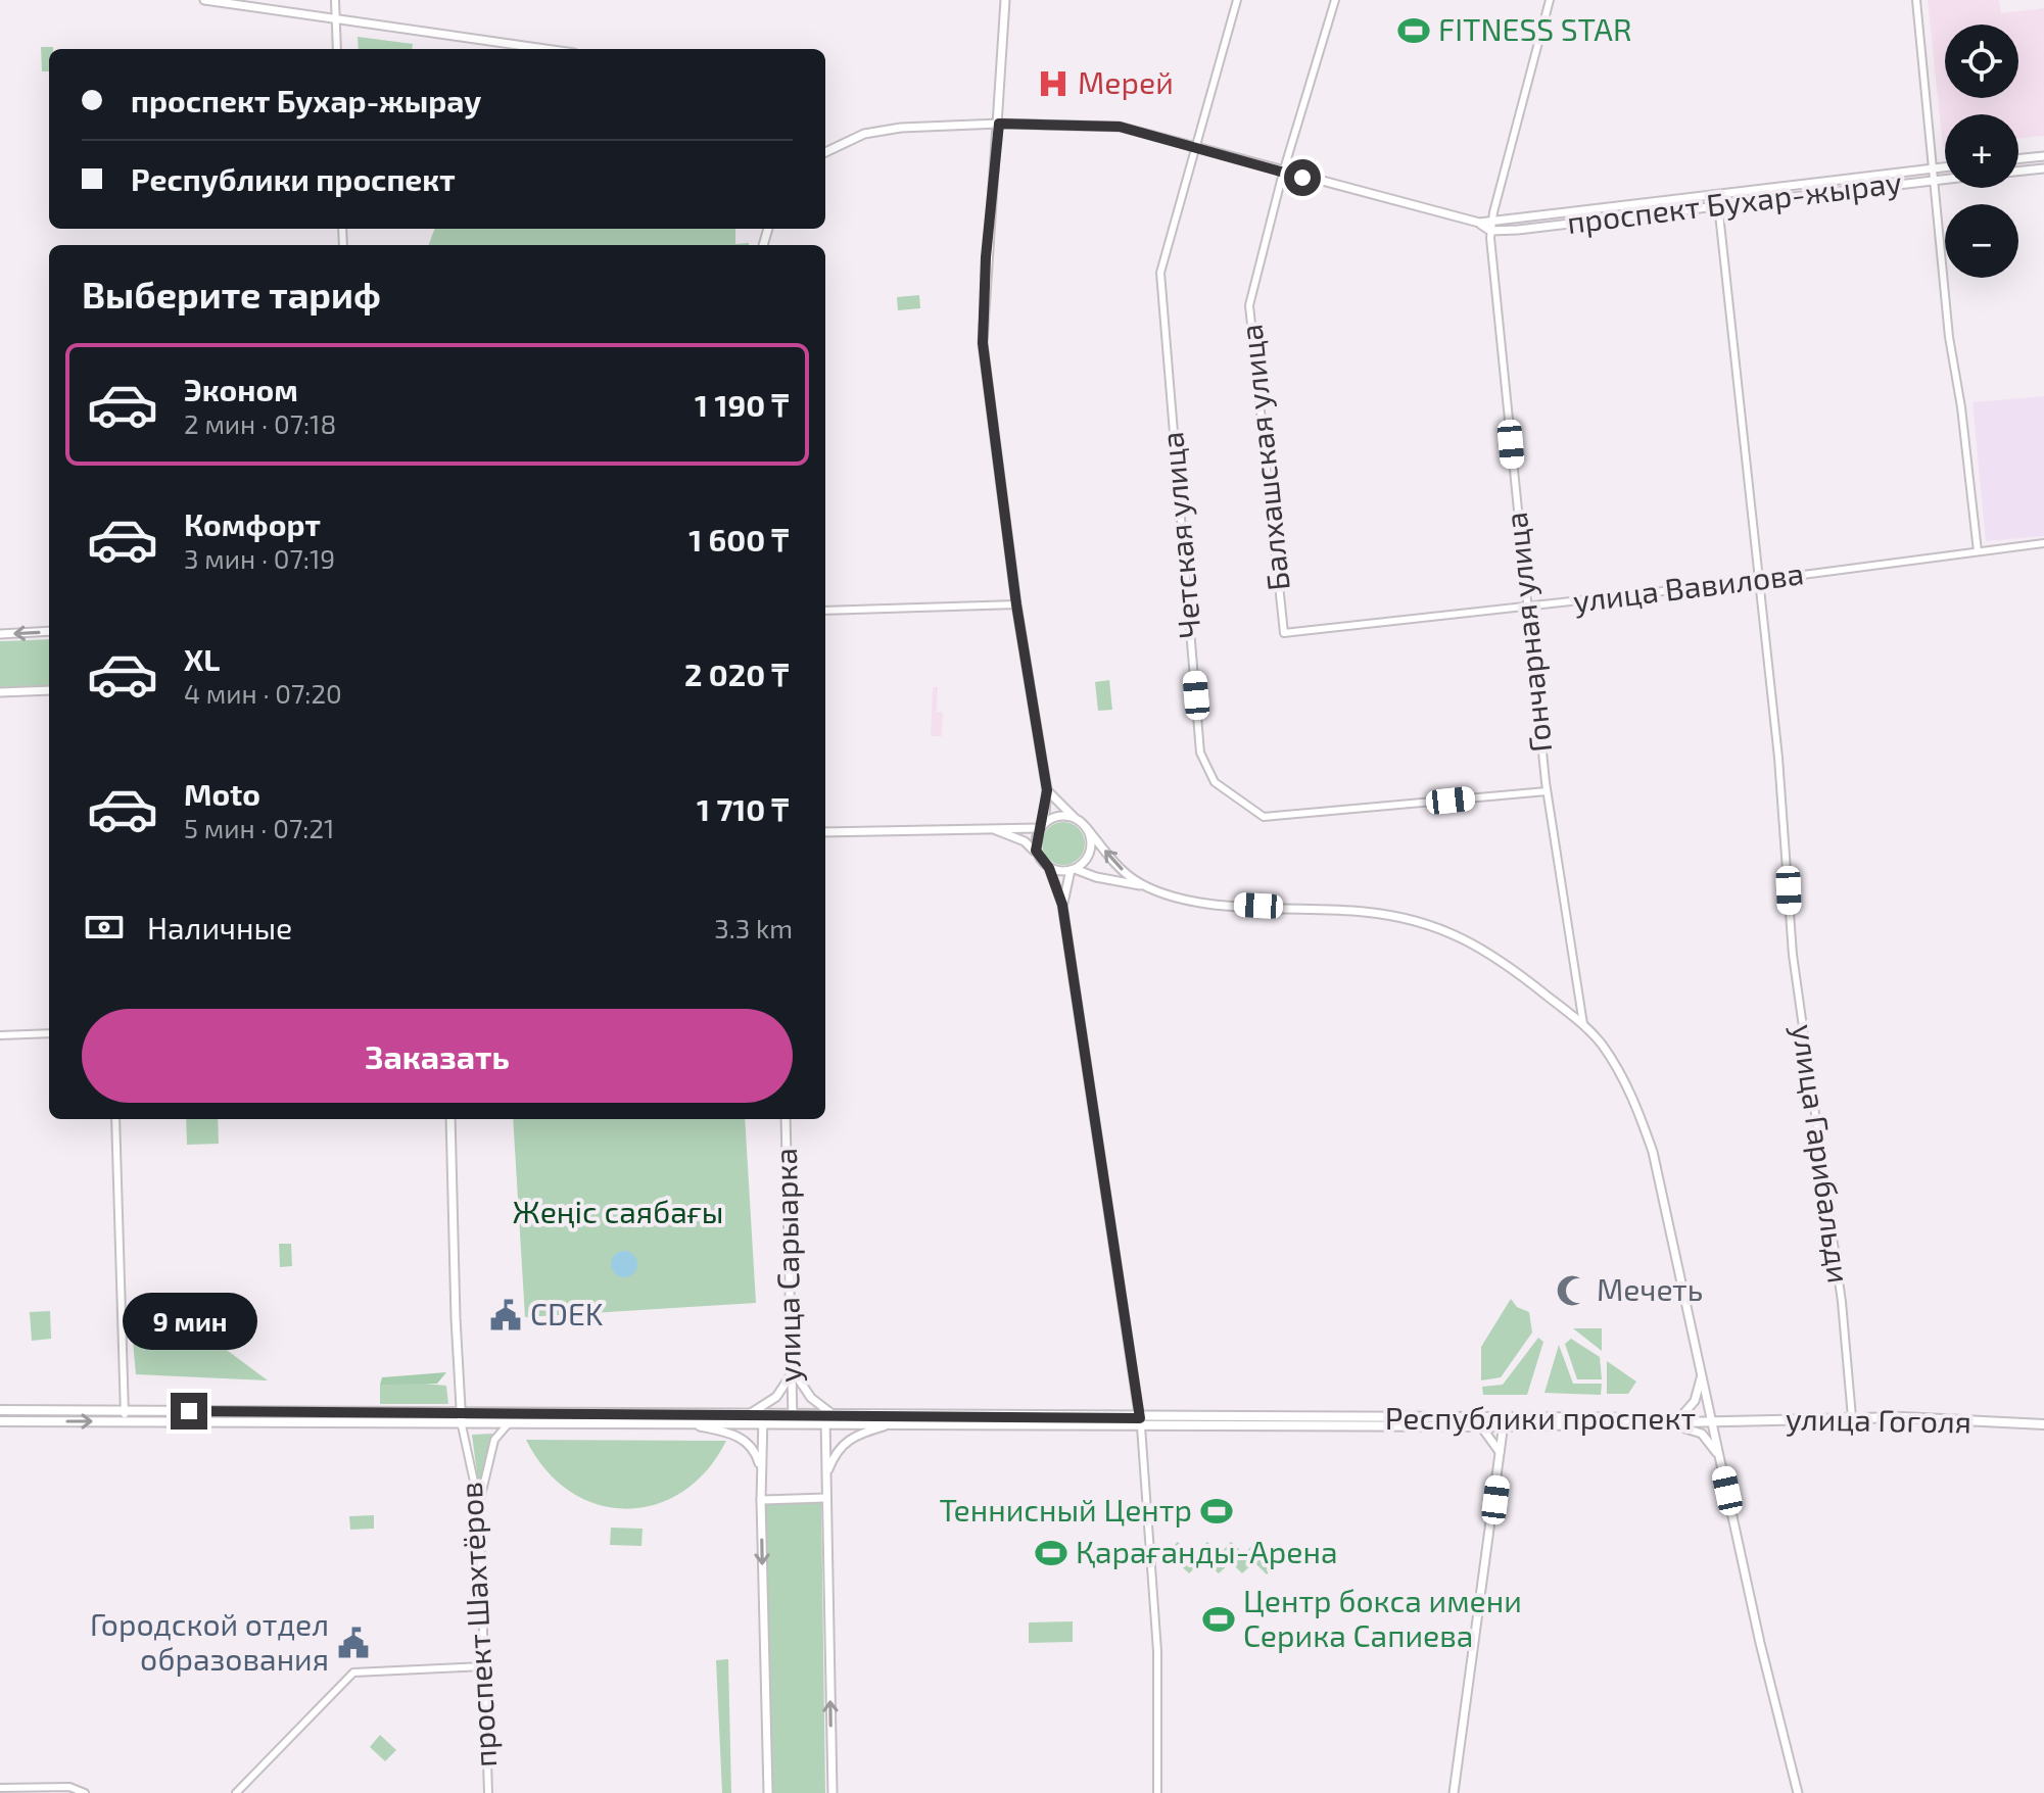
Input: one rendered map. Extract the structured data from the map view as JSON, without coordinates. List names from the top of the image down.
{
  "streets": {
    "highway": ["Республики проспект", "улица Гоголя"],
    "main road": ["проспект Бухар-жырау", "улица Сарыарка", "проспект Шахтёров"],
    "street": [
      "Балхашская улица",
      "Четская улица",
      "улица Вавилова",
      "Гончарная улица",
      "улица Гарибальди"
    ]
  },
  "crossings": [
    ["проспект Бухар-жырау", "Гончарная улица"],
    ["проспект Бухар-жырау", "улица Гарибальди"],
    ["Балхашская улица", "улица Вавилова"],
    ["Четская улица", "Гончарная улица"],
    ["улица Вавилова", "Гончарная улица"],
    ["улица Вавилова", "улица Гарибальди"],
    ["улица Гарибальди", "улица Гоголя"],
    ["улица Сарыарка", "Республики проспект"],
    ["Республики проспект", "улица Гоголя"],
    ["Республики проспект", "проспект Шахтёров"]
  ],
  "parks": ["Жеңіс саябағы"],
  "places": {
    "sports": [
      "FITNESS STAR",
      "Теннисный Центр",
      "Қарағанды-Арена",
      "Центр бокса имени Серика Сапиева"
    ],
    "hospital": ["Мерей"],
    "mosque": ["Мечеть"],
    "public building": ["CDEK", "Городской отдел образования"]
  },
  "page": {
    "map_buttons": ["+", "−"],
    "banner": ["проспект Бухар-жырау", "Республики проспект"],
    "heading": "Выберите тариф",
    "list": [
      {
        "name": "Эконом",
        "note": "2 мин · 07:18",
        "value": "1 190 ₸"
      },
      {
        "name": "Комфорт",
        "note": "3 мин · 07:19",
        "value": "1 600 ₸"
      },
      {
        "name": "XL",
        "note": "4 мин · 07:20",
        "value": "2 020 ₸"
      },
      {
        "name": "Moto",
        "note": "5 мин · 07:21",
        "value": "1 710 ₸"
      }
    ],
    "pay": ["Наличные", "3.3 km"],
    "buttons": "Заказать",
    "bubble": "9 мин"
  }
}
